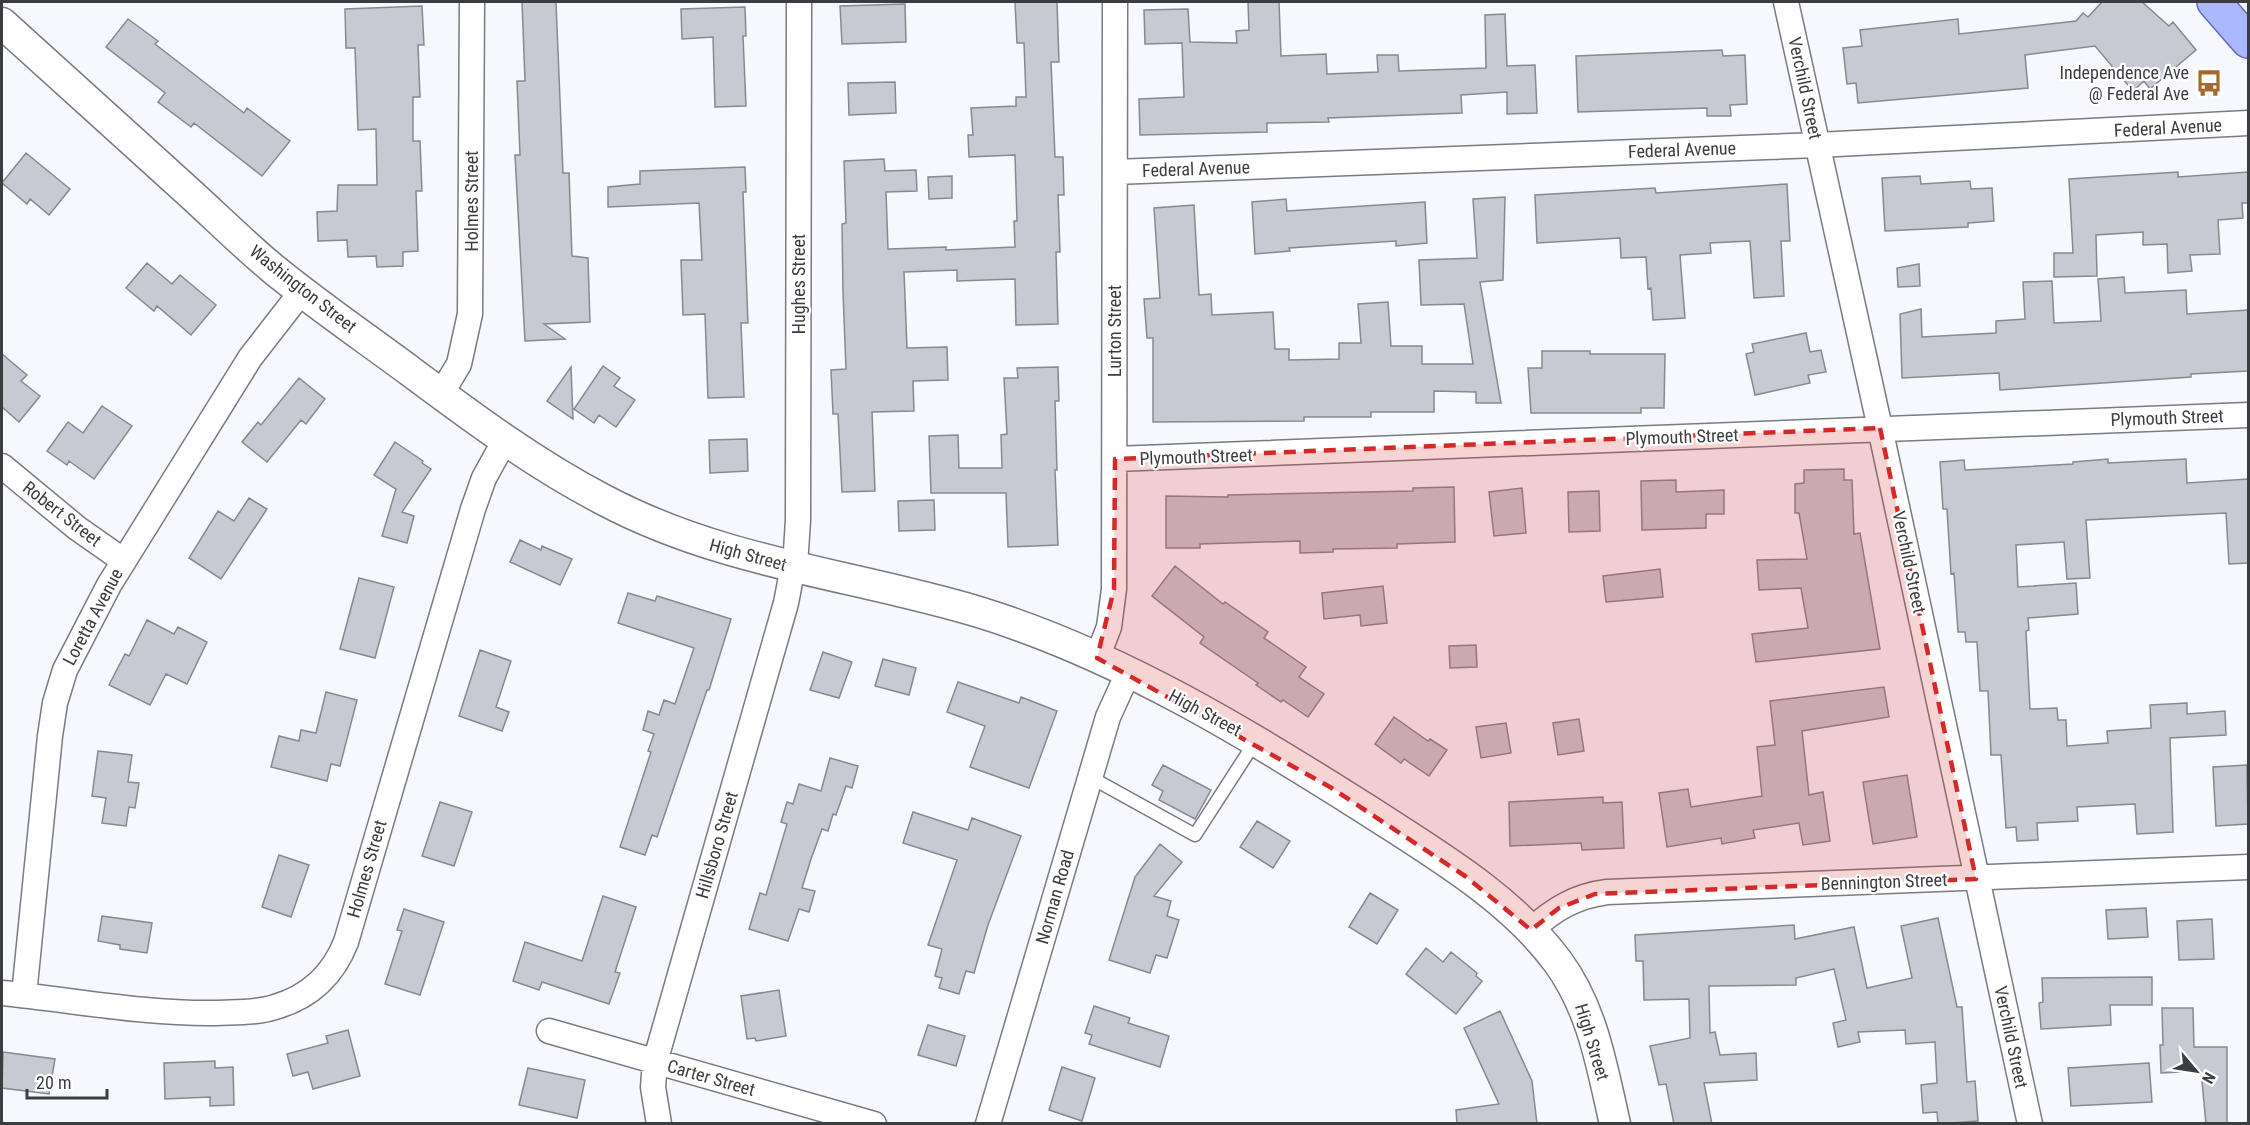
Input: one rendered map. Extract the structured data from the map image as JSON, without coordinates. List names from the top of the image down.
{
  "streets": {
    "street": [
      "Verchild Street",
      "Federal Avenue",
      "Holmes Street",
      "Hughes Street",
      "Washington Street",
      "Lurton Street",
      "Plymouth Street",
      "Robert Street",
      "High Street",
      "Loretta Avenue",
      "Hillsboro Street",
      "Bennington Street",
      "Norman Road",
      "Carter Street"
    ]
  },
  "crossings": [
    ["Verchild Street", "Federal Avenue"],
    ["Verchild Street", "Plymouth Street"],
    ["Verchild Street", "Bennington Street"],
    ["Federal Avenue", "Lurton Street"],
    ["Holmes Street", "Washington Street"],
    ["Holmes Street", "Loretta Avenue"],
    ["Hughes Street", "High Street"],
    ["Hughes Street", "Hillsboro Street"],
    ["Washington Street", "High Street"],
    ["Washington Street", "Loretta Avenue"],
    ["Lurton Street", "Plymouth Street"],
    ["Lurton Street", "High Street"],
    ["Robert Street", "Loretta Avenue"],
    ["High Street", "Hillsboro Street"],
    ["High Street", "Bennington Street"],
    ["High Street", "Norman Road"],
    ["Hillsboro Street", "Carter Street"]
  ],
  "places": {
    "bus stop": ["Independence Ave @ Federal Ave"]
  },
  "scale_bar": "20 m",
  "north": "bottom right"
}
